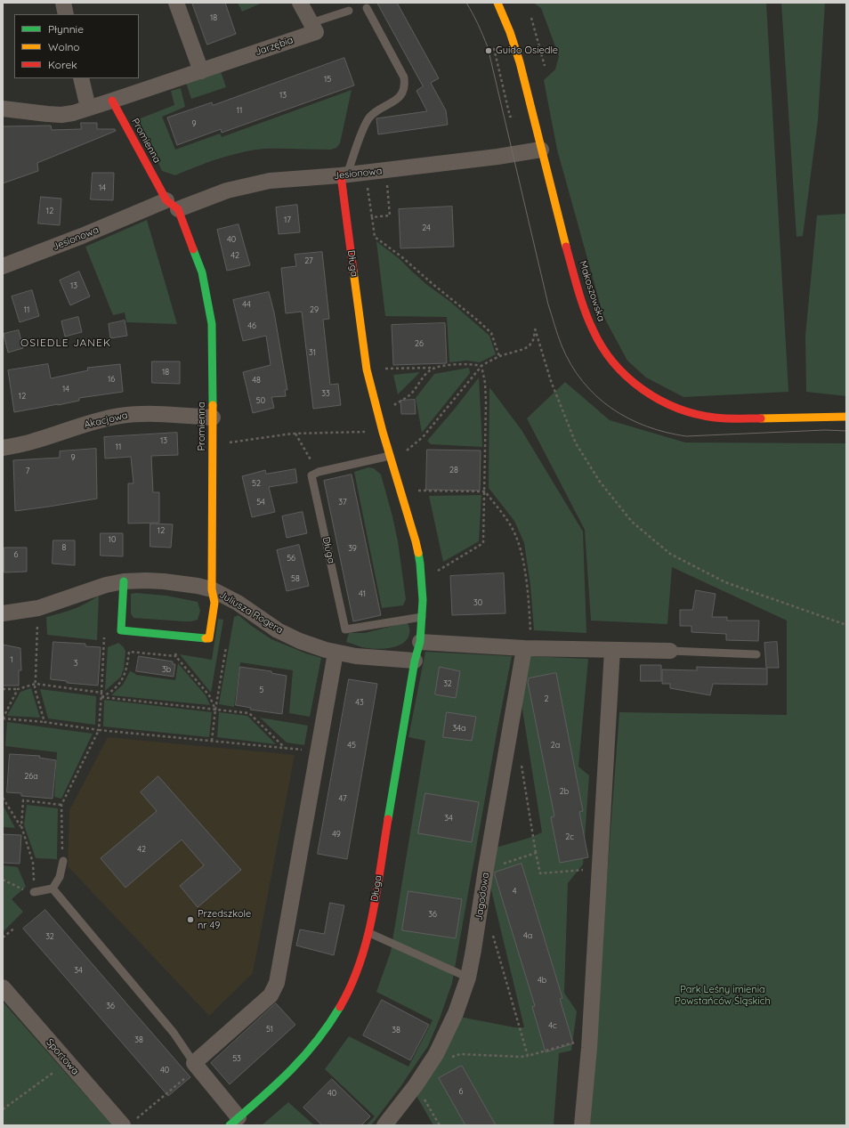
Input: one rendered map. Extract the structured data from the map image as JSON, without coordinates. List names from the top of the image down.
{
  "streets": {
    "street": [
      "Jarzębia",
      "Promienna",
      "Jesionowa",
      "Długa",
      "Makoszowska",
      "Akacjowa",
      "Juliusza Rogera",
      "Jagodowa",
      "Sportowa"
    ]
  },
  "crossings": [
    ["Jarzębia", "Promienna"],
    ["Promienna", "Jesionowa"],
    ["Promienna", "Akacjowa"],
    ["Promienna", "Juliusza Rogera"],
    ["Jesionowa", "Długa"],
    ["Jesionowa", "Makoszowska"],
    ["Długa", "Juliusza Rogera"]
  ],
  "districts": ["OSIEDLE JANEK"],
  "parks": ["Park Leśny imienia Powstańców Śląskich"],
  "places": ["Guido Osiedle", "Przedszkole nr 49"],
  "house_numbers": [
    "18",
    "15",
    "13",
    "11",
    "9",
    "14",
    "12",
    "17",
    "24",
    "40",
    "42",
    "27",
    "13",
    "44",
    "11",
    "29",
    "46",
    "26",
    "31",
    "18",
    "16",
    "48",
    "14",
    "33",
    "12",
    "50",
    "13",
    "11",
    "9",
    "28",
    "7",
    "52",
    "54",
    "37",
    "12",
    "10",
    "8",
    "39",
    "6",
    "56",
    "58",
    "41",
    "30",
    "1",
    "3",
    "3b",
    "32",
    "5",
    "2",
    "43",
    "34a",
    "45",
    "2a",
    "26a",
    "2b",
    "47",
    "34",
    "49",
    "2c",
    "42",
    "4",
    "36",
    "4a",
    "32",
    "34",
    "4b",
    "36",
    "4c",
    "51",
    "38",
    "38",
    "53",
    "40",
    "6",
    "40"
  ],
  "legend": ["Płynnie", "Wolno", "Korek"]
}
